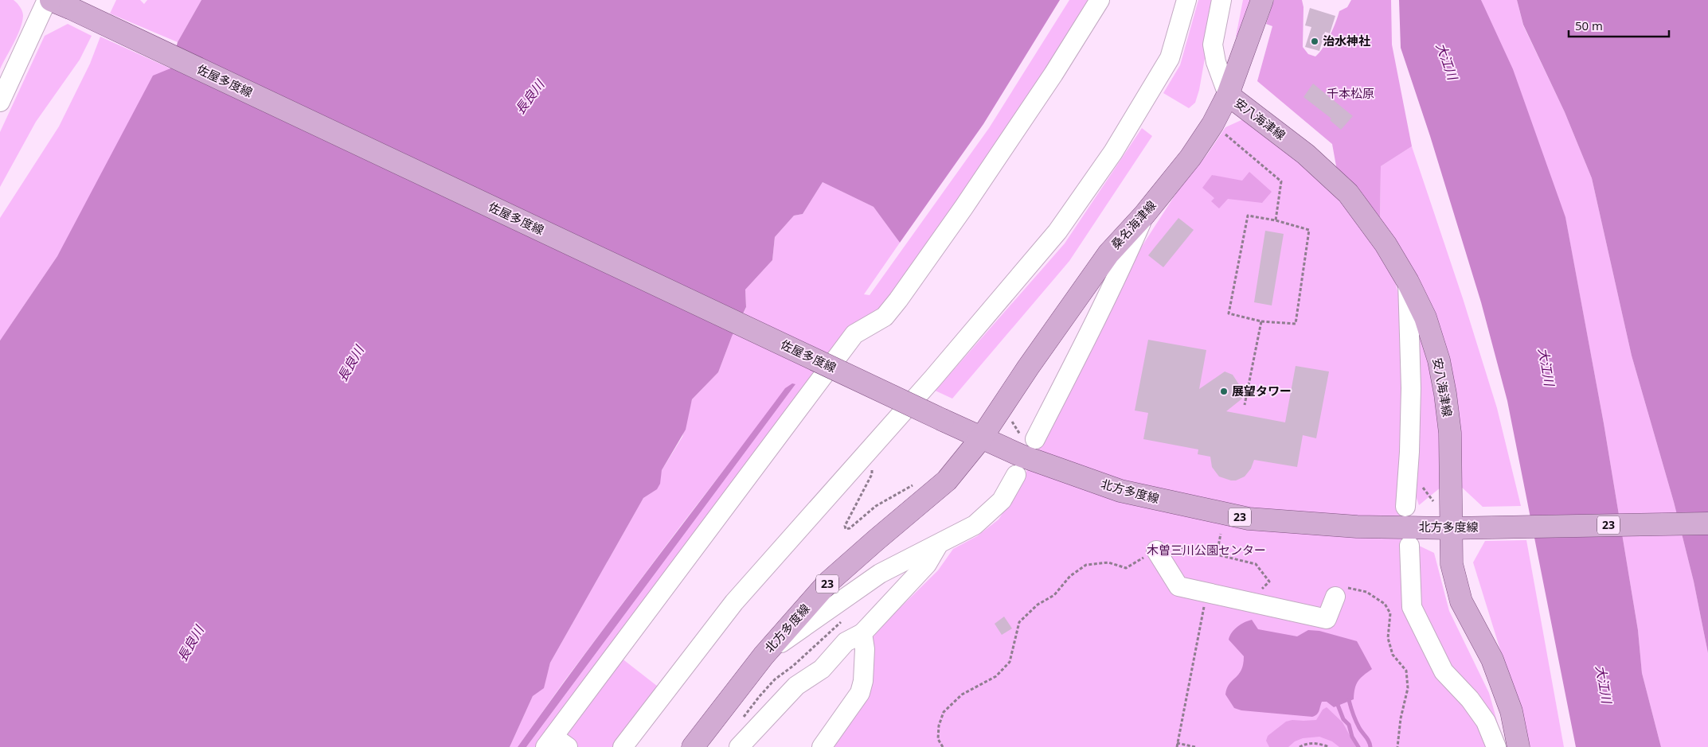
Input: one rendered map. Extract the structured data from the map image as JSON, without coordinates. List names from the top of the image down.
{
  "streets": {
    "main road": [
      "佐屋多度線",
      "安八海津線",
      "桑名海津線",
      "北方多度線",
      "23"
    ]
  },
  "crossings": [
    ["佐屋多度線", "桑名海津線"],
    ["佐屋多度線", "北方多度線"],
    ["安八海津線", "桑名海津線"],
    ["安八海津線", "北方多度線"],
    ["桑名海津線", "北方多度線"]
  ],
  "water": ["大江川", "長良川"],
  "parks": ["千本松原", "木曽三川公園センター"],
  "places": ["治水神社", "展望タワー"],
  "scale_bar": "50 m"
}
